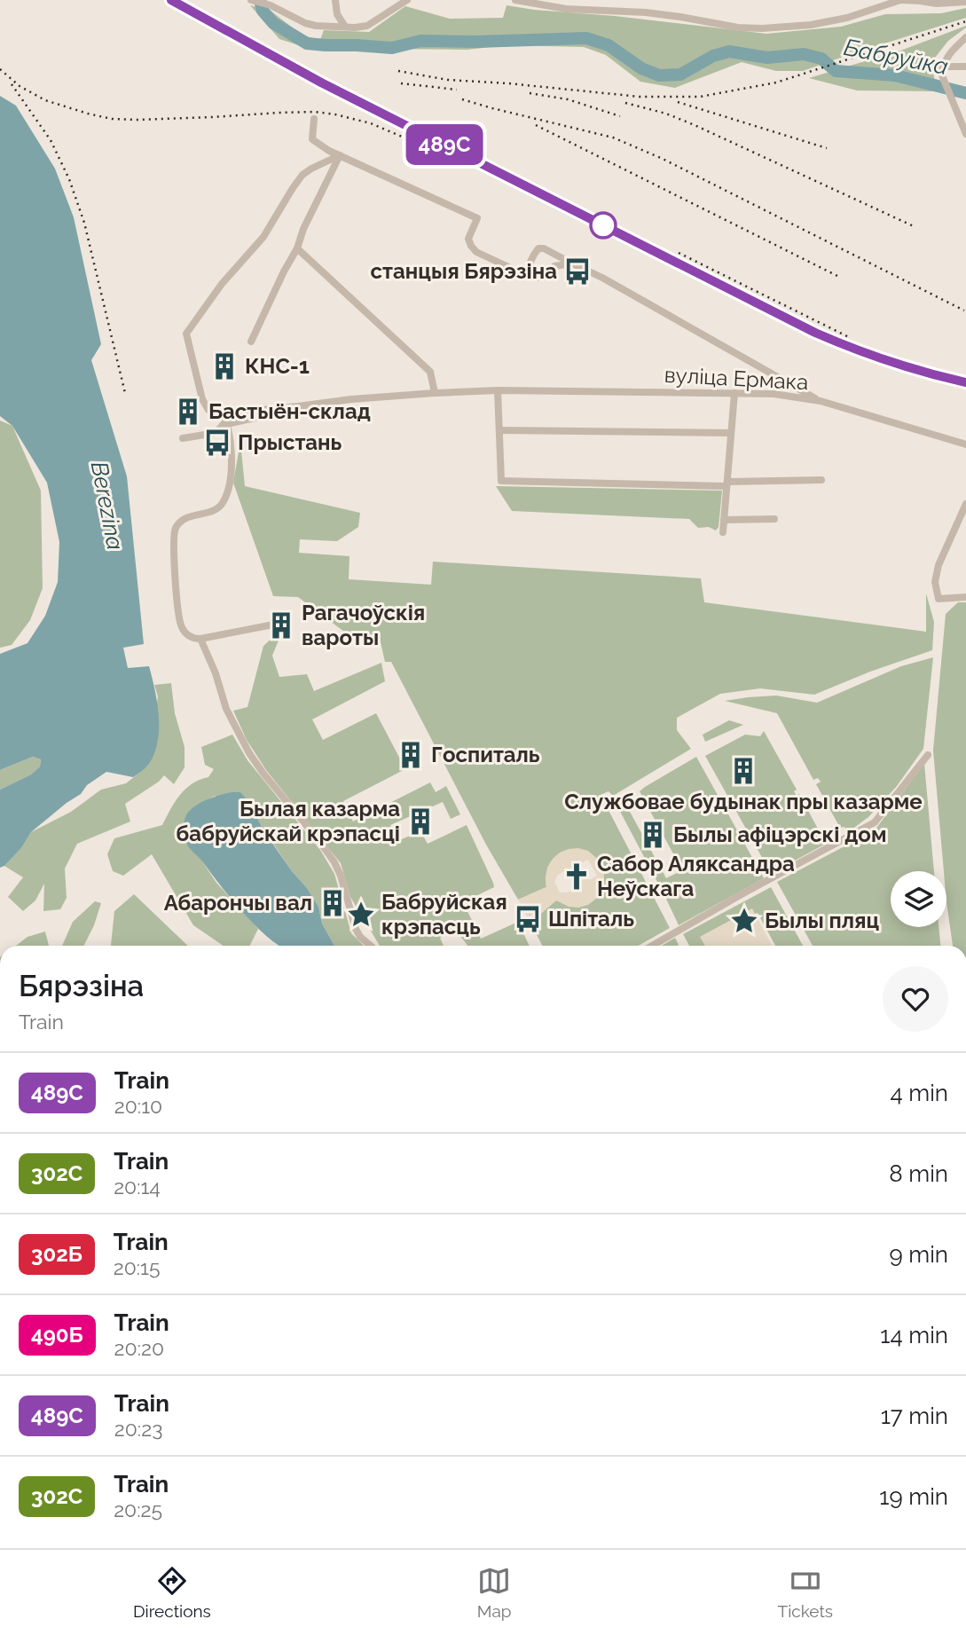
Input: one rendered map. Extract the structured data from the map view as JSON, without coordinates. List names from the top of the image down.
{
  "streets": {
    "street": ["вуліца Ермака"]
  },
  "water": ["Бабруйка", "Berezina"],
  "places": {
    "bus stop": ["станцыя Бярэзіна", "Прыстань", "Шпіталь"],
    "building": [
      "КНС-1",
      "Бастыён-склад",
      "Рагачоўскія вароты",
      "Госпиталь",
      "Службовае будынак пры казарме",
      "Былая казарма бабруйскай крэпасці",
      "Былы афіцэрскі дом",
      "Абарончы вал"
    ],
    "church": ["Сабор Аляксандра Неўскага"],
    "place": ["Бабруйская крэпасць", "Былы пляц"]
  },
  "page": {
    "on_map": "489С",
    "heading": ["Бярэзіна", "Train"],
    "list": [
      {
        "mark": "489С",
        "name": "Train",
        "note": "20:10",
        "value": "4 min"
      },
      {
        "mark": "302С",
        "name": "Train",
        "note": "20:14",
        "value": "8 min"
      },
      {
        "mark": "302Б",
        "name": "Train",
        "note": "20:15",
        "value": "9 min"
      },
      {
        "mark": "490Б",
        "name": "Train",
        "note": "20:20",
        "value": "14 min"
      },
      {
        "mark": "489С",
        "name": "Train",
        "note": "20:23",
        "value": "17 min"
      },
      {
        "mark": "302С",
        "name": "Train",
        "note": "20:25",
        "value": "19 min"
      }
    ],
    "tabs": ["Directions", "Map", "Tickets"]
  }
}
